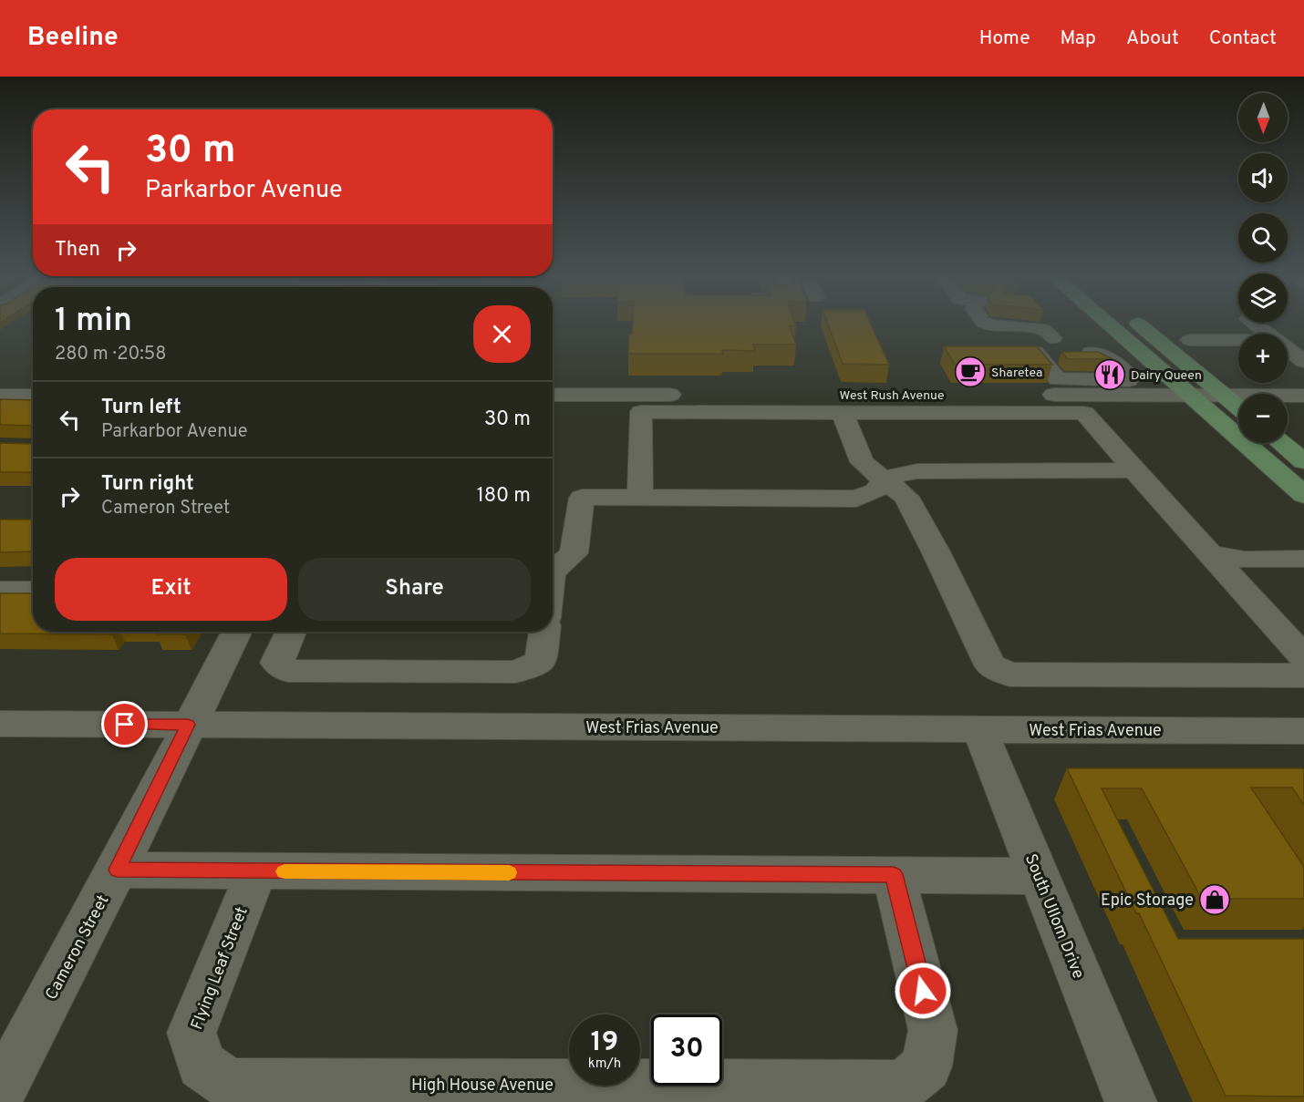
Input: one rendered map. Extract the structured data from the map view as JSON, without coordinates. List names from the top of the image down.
{
  "streets": {
    "street": [
      "West Rush Avenue",
      "West Frias Avenue",
      "South Ullom Drive",
      "Cameron Street",
      "Flying Leaf Street",
      "High House Avenue"
    ]
  },
  "crossings": [
    ["West Frias Avenue", "South Ullom Drive"],
    ["West Frias Avenue", "Cameron Street"],
    ["Flying Leaf Street", "High House Avenue"]
  ],
  "places": {
    "cafe": ["Sharetea"],
    "restaurant": ["Dairy Queen"],
    "shop": ["Epic Storage"]
  },
  "north": "bottom",
  "page": {
    "header": "Beeline",
    "nav": [
      "Home",
      "Map",
      "About",
      "Contact"
    ],
    "map_buttons": ["+", "−"],
    "turn": ["30 m", "Parkarbor Avenue"],
    "then": "Then",
    "heading": ["1 min", "280 m · 20:58"],
    "list": [
      {
        "name": "Turn left",
        "note": "Parkarbor Avenue",
        "value": "30 m"
      },
      {
        "name": "Turn right",
        "note": "Cameron Street",
        "value": "180 m"
      }
    ],
    "buttons": ["Exit", "Share"],
    "speed": "19 km/h",
    "limit": "30"
  }
}
